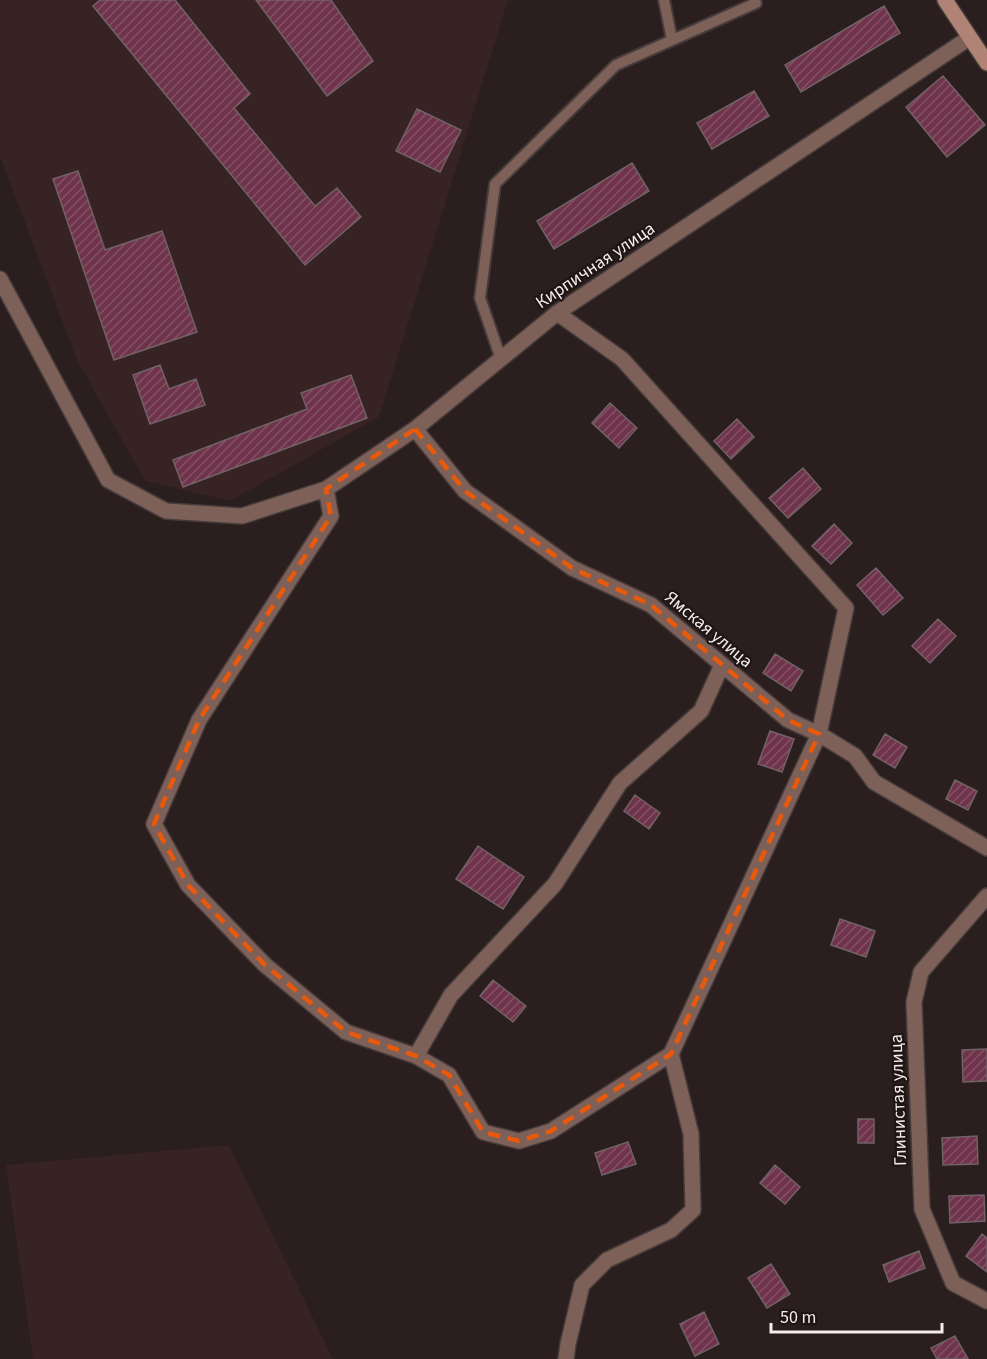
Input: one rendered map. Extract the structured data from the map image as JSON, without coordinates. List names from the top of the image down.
{
  "streets": {
    "street": ["Кирпичная улица", "Ямская улица", "Глинистая улица"]
  },
  "crossings": [
    ["Кирпичная улица", "Ямская улица"]
  ],
  "scale_bar": "50 m"
}
